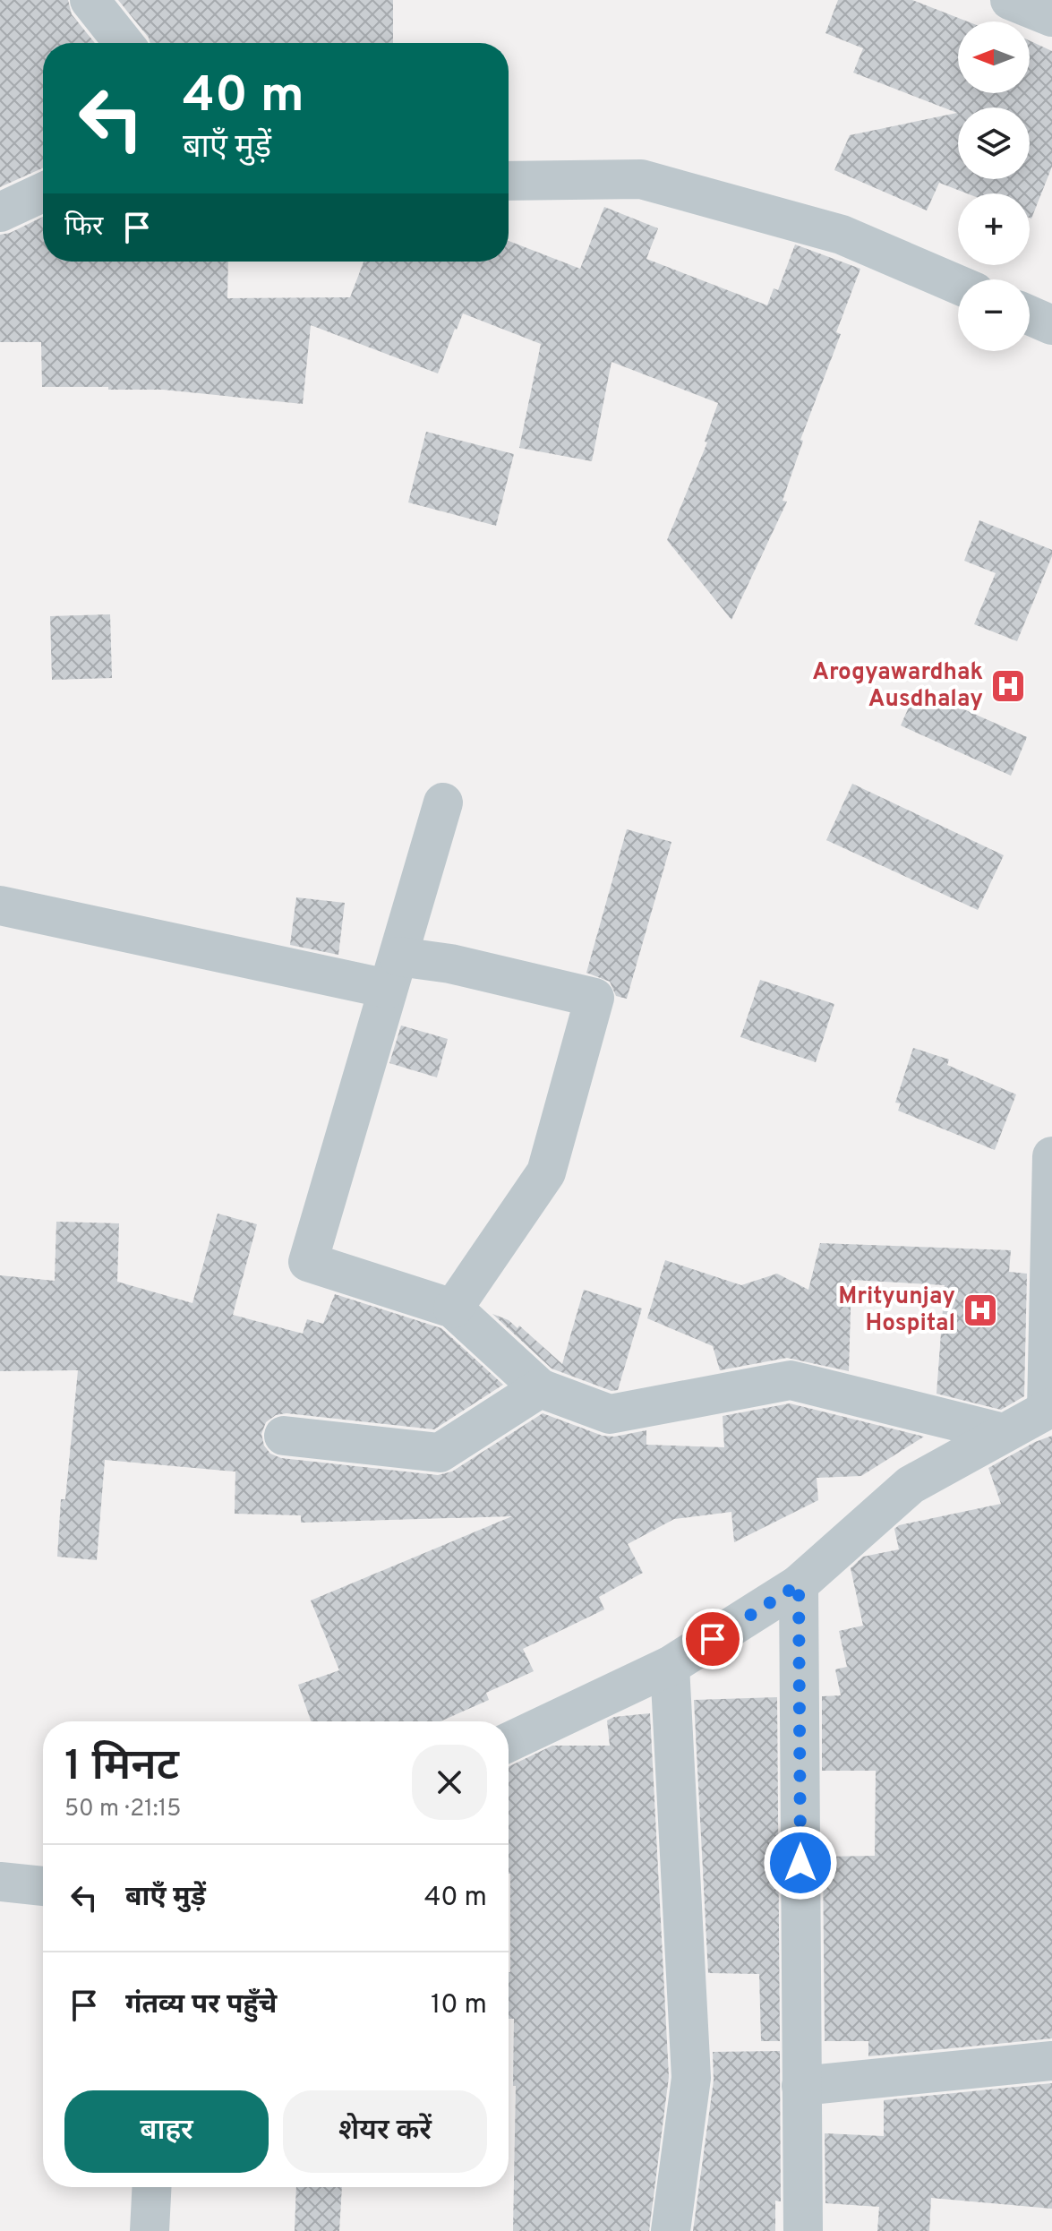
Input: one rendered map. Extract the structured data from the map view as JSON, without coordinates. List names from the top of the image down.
{
  "places": {
    "hospital": ["Arogyawardhak Ausdhalay", "Mrityunjay Hospital"]
  },
  "north": "left",
  "page": {
    "map_buttons": ["+", "−"],
    "turn": ["40 m", "बाएँ मुड़ें"],
    "then": "फिर",
    "heading": ["1 मिनट", "50 m · 21:15"],
    "list": [
      {
        "name": "बाएँ मुड़ें",
        "value": "40 m"
      },
      {
        "name": "गंतव्य पर पहुँचे",
        "value": "10 m"
      }
    ],
    "buttons": ["बाहर", "शेयर करें"]
  }
}
